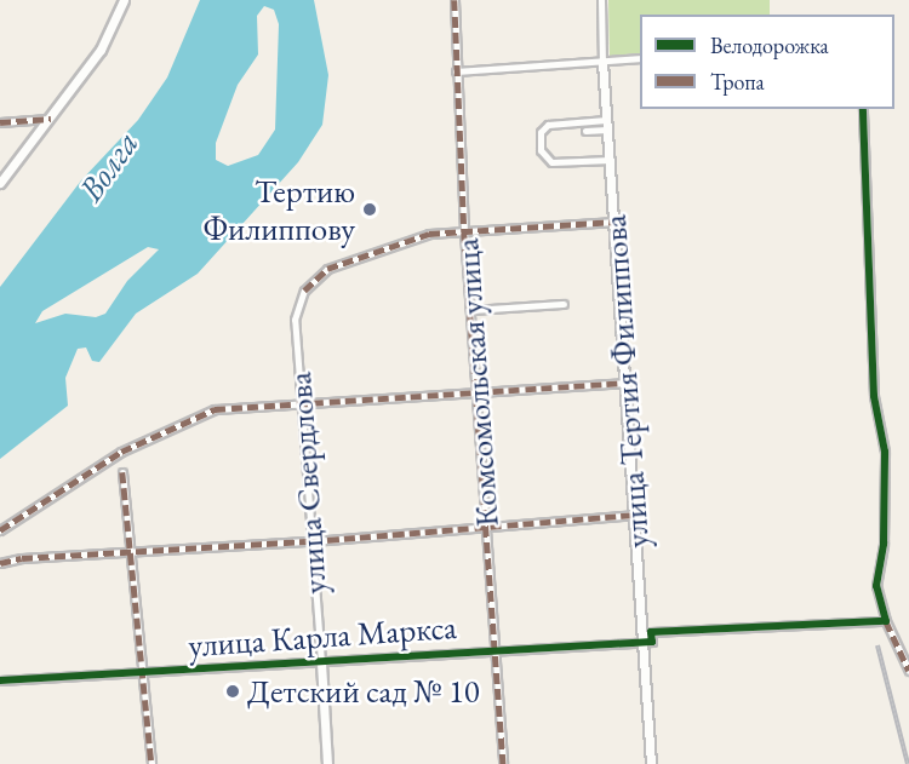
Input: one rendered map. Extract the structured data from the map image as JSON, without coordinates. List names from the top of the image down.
{
  "streets": {
    "street": [
      "улица Тертия Филиппова",
      "Комсомольская улица",
      "улица Свердлова",
      "улица Карла Маркса"
    ]
  },
  "crossings": [
    ["улица Тертия Филиппова", "улица Карла Маркса"],
    ["Комсомольская улица", "улица Свердлова"],
    ["Комсомольская улица", "улица Карла Маркса"],
    ["улица Свердлова", "улица Карла Маркса"]
  ],
  "water": ["Волга"],
  "places": ["Тертию Филиппову", "Детский сад № 10"],
  "legend": ["Велодорожка", "Тропа"]
}
